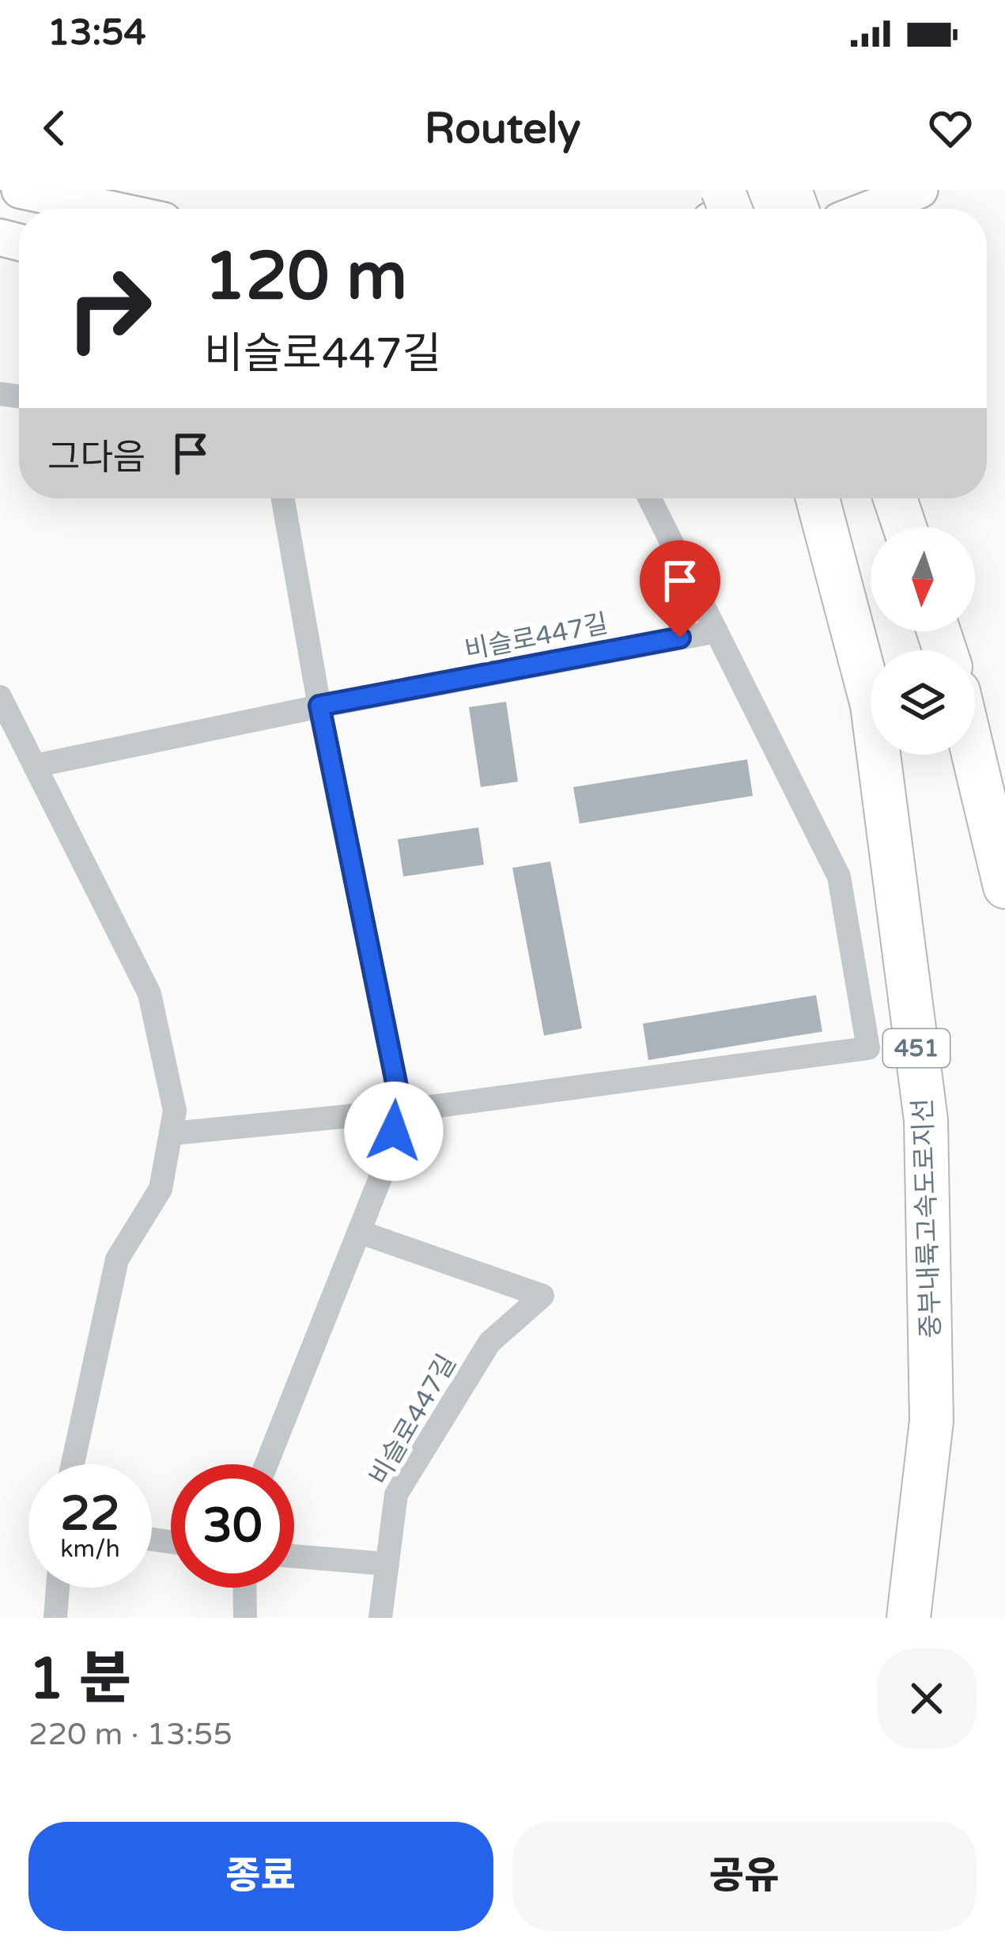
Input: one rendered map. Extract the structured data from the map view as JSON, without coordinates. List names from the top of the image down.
{
  "streets": {
    "highway": ["451", "중부내륙고속도로지선"],
    "street": ["비슬로447길"]
  },
  "north": "bottom",
  "page": {
    "status": "13:54",
    "header": "Routely",
    "turn": ["120 m", "비슬로447길"],
    "then": "그다음",
    "speed": "22 km/h",
    "limit": "30",
    "heading": ["1 분", "220 m · 13:55"],
    "buttons": ["종료", "공유"]
  }
}
